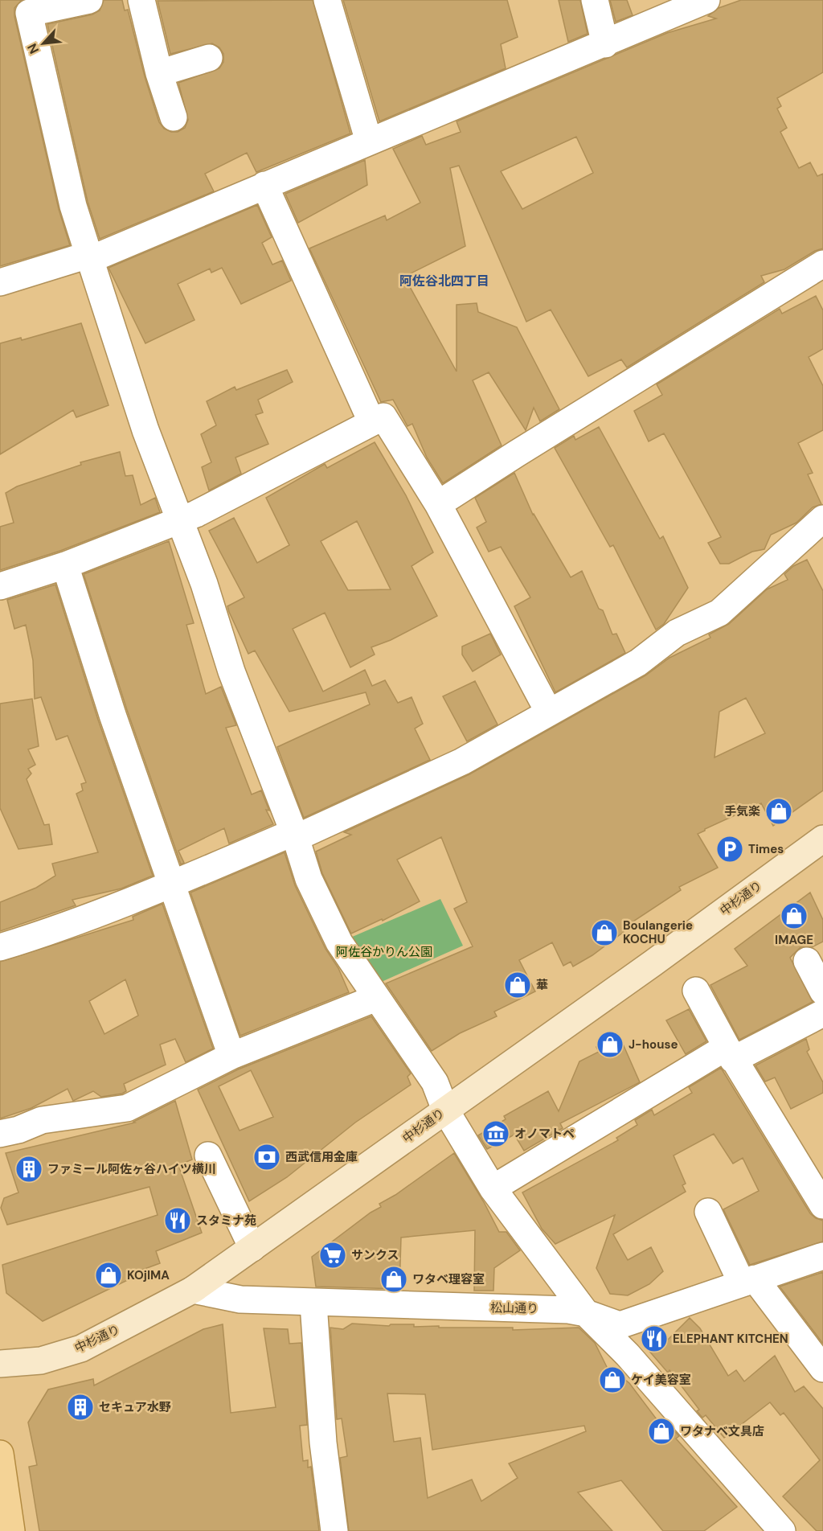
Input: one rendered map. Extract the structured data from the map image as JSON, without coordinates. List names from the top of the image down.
{
  "streets": {
    "main road": ["中杉通り"],
    "street": ["松山通り"]
  },
  "crossings": [
    ["中杉通り", "松山通り"]
  ],
  "districts": ["阿佐谷北四丁目"],
  "parks": ["阿佐谷かりん公園"],
  "places": {
    "shop": [
      "手気楽",
      "IMAGE",
      "Boulangerie KOCHU",
      "華",
      "J-house",
      "KOjIMA",
      "ワタベ理容室",
      "ケイ美容室",
      "ワタナベ文具店"
    ],
    "parking": ["Times"],
    "museum": ["オノマトペ"],
    "bank": ["西武信用金庫"],
    "building": ["ファミール阿佐ヶ谷ハイツ横川", "セキュア水野"],
    "restaurant": ["スタミナ苑", "ELEPHANT KITCHEN"],
    "supermarket": ["サンクス"]
  },
  "north": "bottom left"
}
